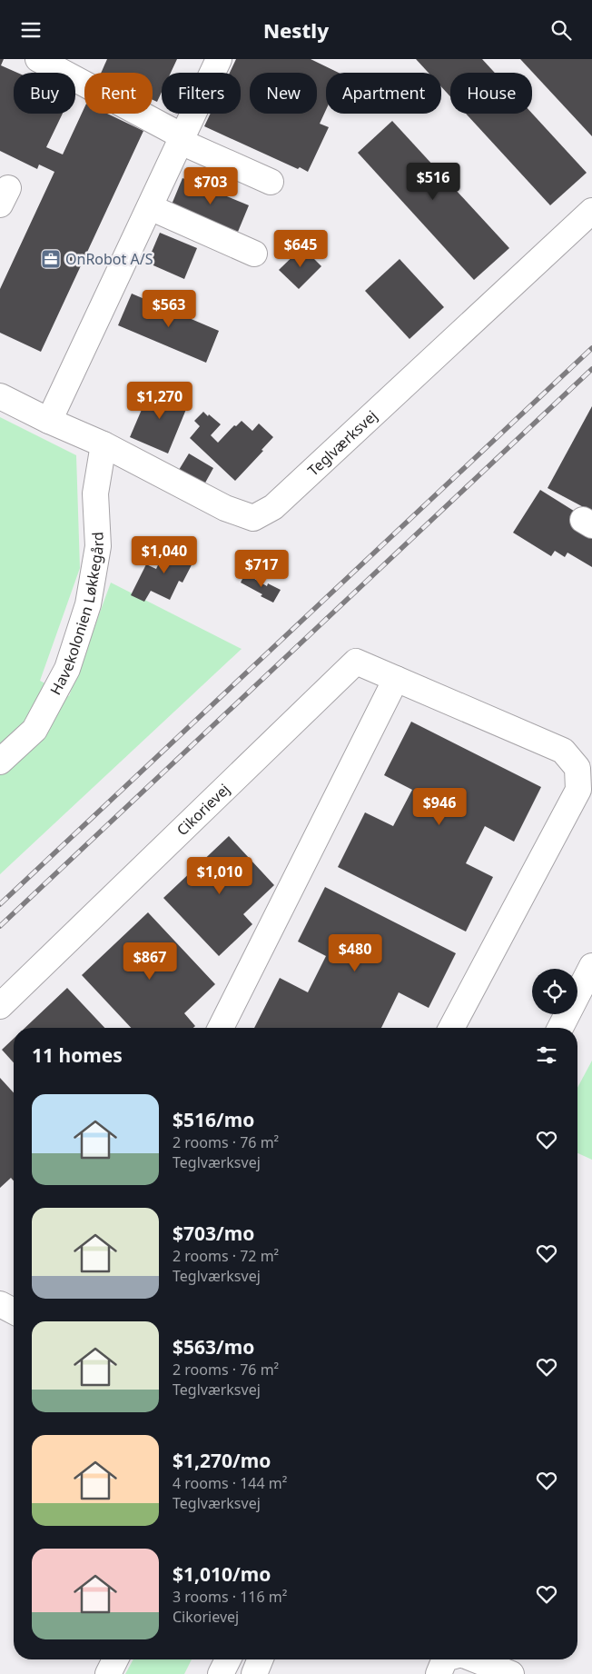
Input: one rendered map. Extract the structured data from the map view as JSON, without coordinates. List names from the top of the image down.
{
  "streets": {
    "street": ["Teglværksvej", "Havekolonien Løkkegård", "Cikorievej"]
  },
  "crossings": [
    ["Teglværksvej", "Havekolonien Løkkegård"]
  ],
  "places": {
    "office": ["OnRobot A/S"]
  },
  "page": {
    "header": "Nestly",
    "chip": [
      "Buy",
      "Rent",
      "Filters",
      "New",
      "Apartment",
      "House"
    ],
    "price": [
      "$516",
      "$703",
      "$645",
      "$563",
      "$1,270",
      "$1,040",
      "$717",
      "$946",
      "$1,010",
      "$480",
      "$867"
    ],
    "heading": "11 homes",
    "list": [
      {
        "name": "$516/mo",
        "note": "2 rooms · 76 m² · Teglværksvej"
      },
      {
        "name": "$703/mo",
        "note": "2 rooms · 72 m² · Teglværksvej"
      },
      {
        "name": "$563/mo",
        "note": "2 rooms · 76 m² · Teglværksvej"
      },
      {
        "name": "$1,270/mo",
        "note": "4 rooms · 144 m² · Teglværksvej"
      },
      {
        "name": "$1,010/mo",
        "note": "3 rooms · 116 m² · Cikorievej"
      }
    ]
  }
}
